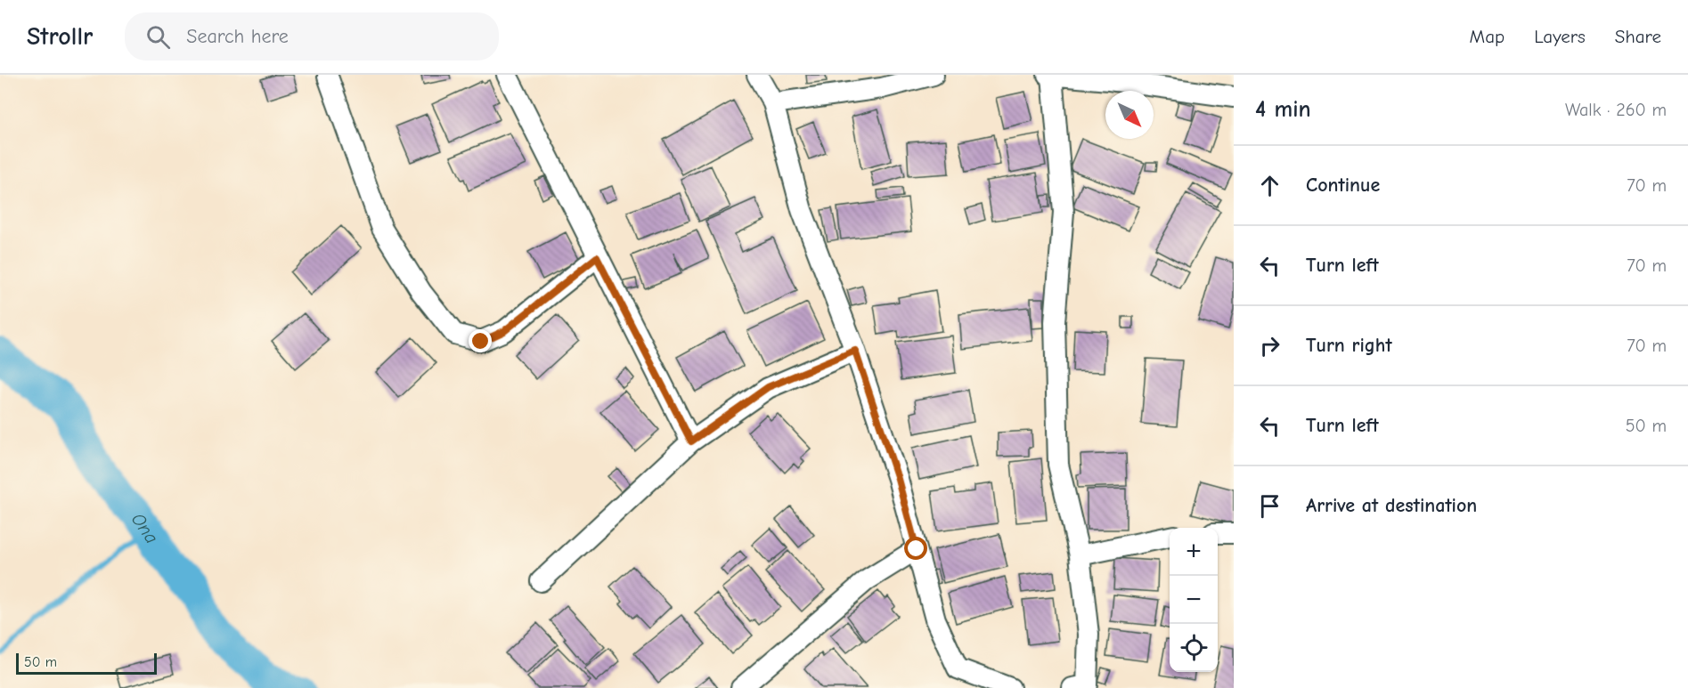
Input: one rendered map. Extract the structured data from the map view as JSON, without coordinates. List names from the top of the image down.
{
  "water": ["Ona"],
  "scale_bar": "50 m",
  "north": "bottom right",
  "page": {
    "header": "Strollr",
    "search": "Search here",
    "nav": ["Map", "Layers", "Share"],
    "heading": ["4 min", "Walk · 260 m"],
    "list": [
      ["Continue", "70 m"],
      ["Turn left", "70 m"],
      ["Turn right", "70 m"],
      ["Turn left", "50 m"],
      "Arrive at destination"
    ],
    "map_buttons": ["+", "−"],
    "scale": "50 m"
  }
}
